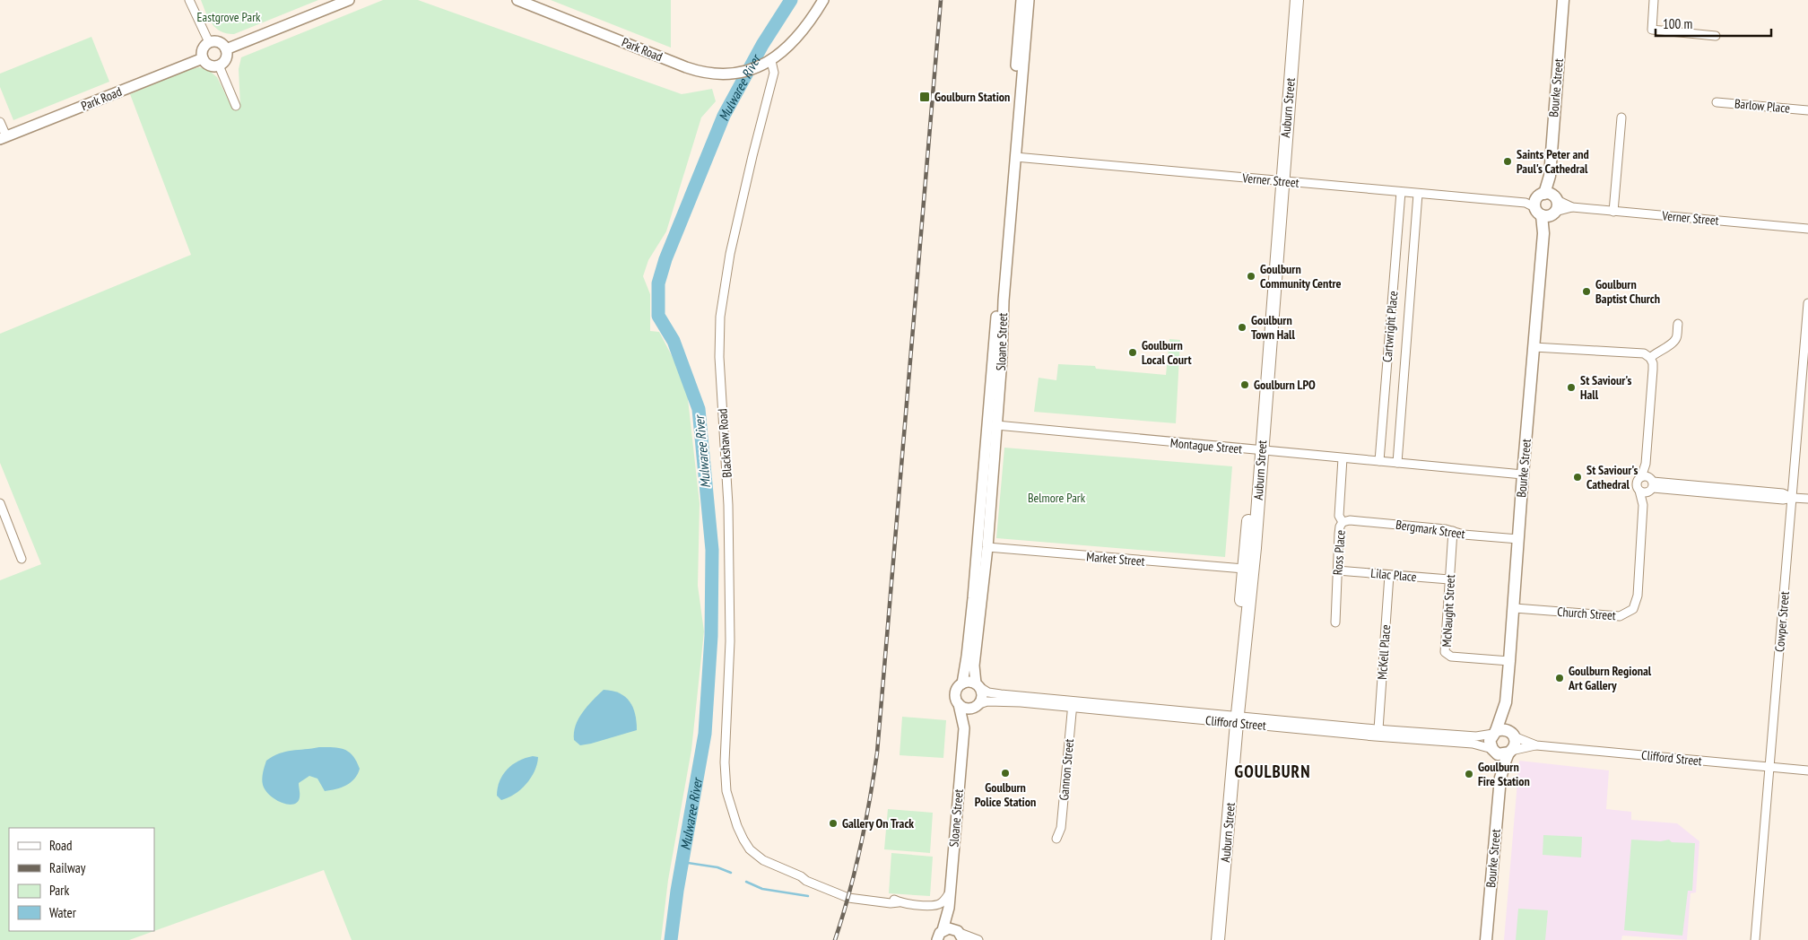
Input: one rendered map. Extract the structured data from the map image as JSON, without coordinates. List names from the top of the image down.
{
  "streets": {
    "main road": ["Bourke Street", "Auburn Street"],
    "street": [
      "Park Road",
      "Barlow Place",
      "Verner Street",
      "Cartwright Place",
      "Sloane Street",
      "Blackshaw Road",
      "Montague Street",
      "Bergmark Street",
      "Ross Place",
      "Market Street",
      "Lilac Place",
      "McNaught Street",
      "Church Street",
      "Cowper Street",
      "McKell Place",
      "Clifford Street",
      "Gannon Street"
    ]
  },
  "crossings": [
    ["Park Road", "Blackshaw Road"],
    ["Bourke Street", "Verner Street"],
    ["Bourke Street", "Montague Street"],
    ["Bourke Street", "Bergmark Street"],
    ["Bourke Street", "McNaught Street"],
    ["Bourke Street", "Church Street"],
    ["Bourke Street", "Clifford Street"],
    ["Auburn Street", "Verner Street"],
    ["Auburn Street", "Montague Street"],
    ["Auburn Street", "Market Street"],
    ["Auburn Street", "Clifford Street"],
    ["Verner Street", "Cartwright Place"],
    ["Verner Street", "Sloane Street"],
    ["Cartwright Place", "Montague Street"],
    ["Sloane Street", "Montague Street"],
    ["Sloane Street", "Market Street"],
    ["Sloane Street", "Clifford Street"],
    ["Montague Street", "Ross Place"],
    ["Bergmark Street", "Ross Place"],
    ["Bergmark Street", "McNaught Street"],
    ["Ross Place", "Lilac Place"],
    ["Lilac Place", "McNaught Street"],
    ["Lilac Place", "McKell Place"],
    ["Cowper Street", "Clifford Street"],
    ["McKell Place", "Clifford Street"],
    ["Clifford Street", "Gannon Street"]
  ],
  "districts": ["GOULBURN"],
  "water": ["Mulwaree River"],
  "parks": ["Eastgrove Park", "Belmore Park"],
  "places": {
    "transit": ["Goulburn Station"],
    "other": [
      "Saints Peter and Paul's Cathedral",
      "Goulburn Community Centre",
      "Goulburn Baptist Church",
      "Goulburn Town Hall",
      "Goulburn Local Court",
      "Goulburn LPO",
      "St Saviour's Hall",
      "St Saviour's Cathedral",
      "Goulburn Regional Art Gallery",
      "Goulburn Police Station",
      "Goulburn Fire Station",
      "Gallery On Track"
    ]
  },
  "legend": [
    "Road",
    "Railway",
    "Park",
    "Water"
  ],
  "scale_bar": "100 m"
}
